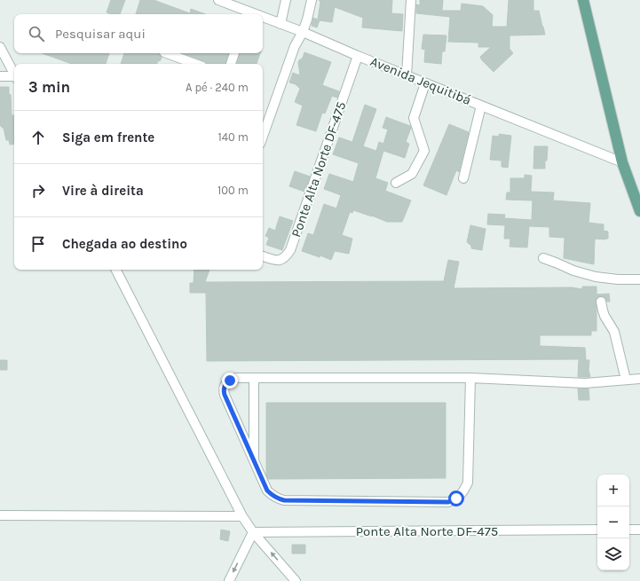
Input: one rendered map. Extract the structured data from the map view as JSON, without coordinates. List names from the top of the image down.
{
  "streets": {
    "street": ["Avenida Jequitibá", "Ponte Alta Norte DF-475"]
  },
  "crossings": [
    ["Avenida Jequitibá", "Ponte Alta Norte DF-475"]
  ],
  "page": {
    "search": "Pesquisar aqui",
    "heading": ["3 min", "A pé · 240 m"],
    "list": [
      ["Siga em frente", "140 m"],
      ["Vire à direita", "100 m"],
      "Chegada ao destino"
    ],
    "map_buttons": ["+", "−"]
  }
}
